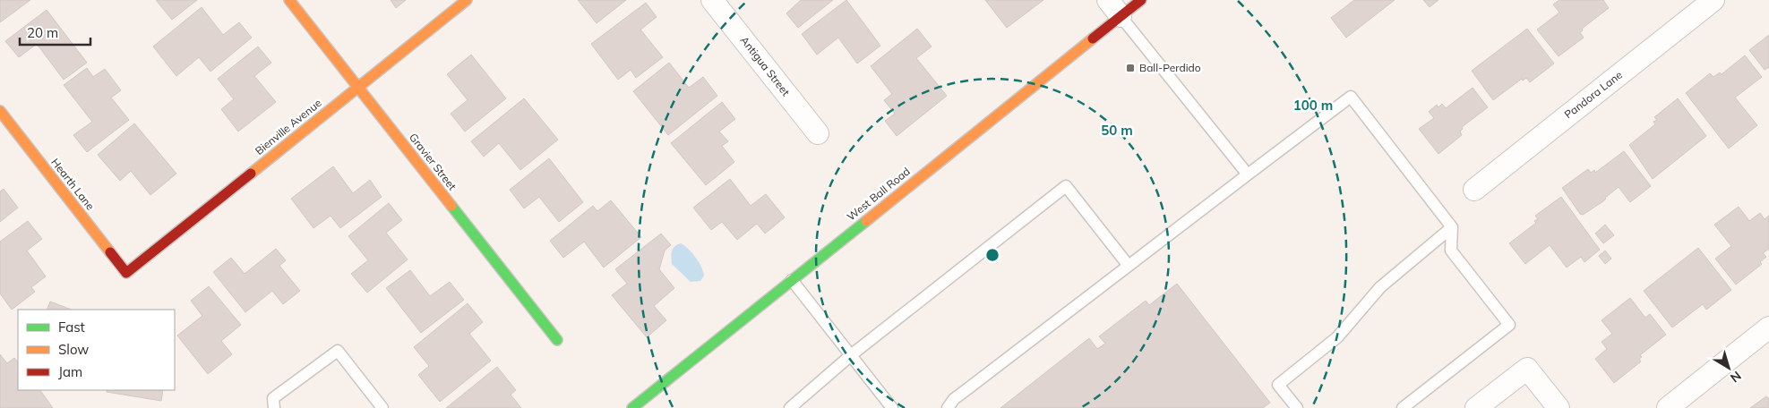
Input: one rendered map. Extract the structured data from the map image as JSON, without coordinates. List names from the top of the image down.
{
  "streets": {
    "street": [
      "Antigua Street",
      "Pandora Lane",
      "Bienville Avenue",
      "Gravier Street",
      "Hearth Lane",
      "West Ball Road"
    ]
  },
  "crossings": [
    ["Bienville Avenue", "Gravier Street"],
    ["Bienville Avenue", "Hearth Lane"]
  ],
  "places": {
    "transit": ["Ball-Perdido"]
  },
  "legend": ["Fast", "Slow", "Jam"],
  "scale_bar": "20 m",
  "north": "bottom right",
  "rings": ["100 m", "50 m"]
}
